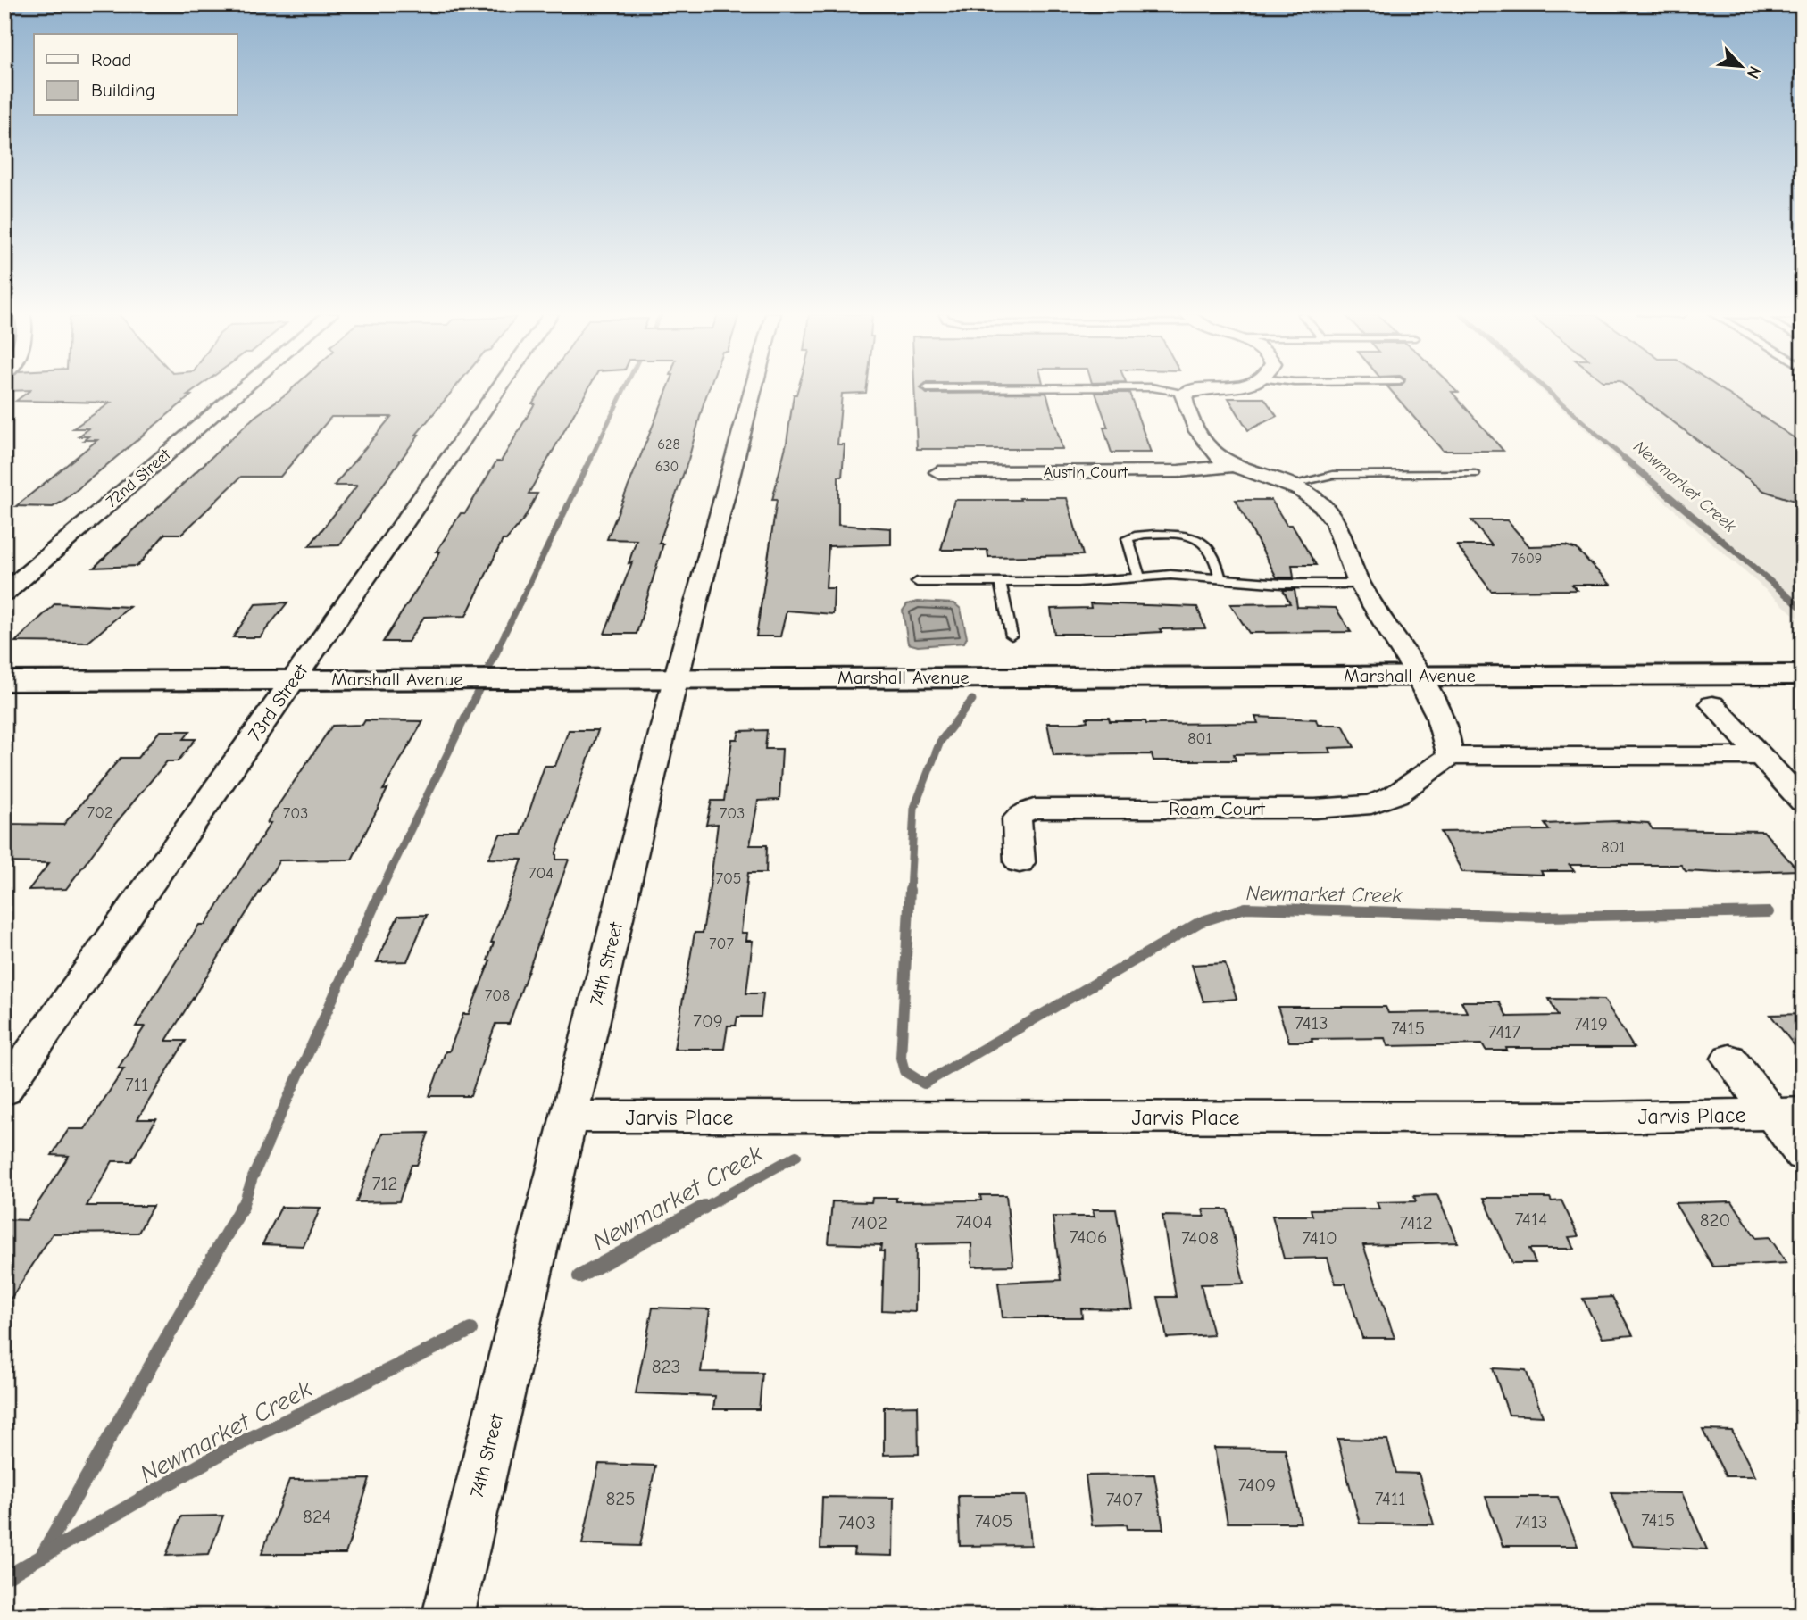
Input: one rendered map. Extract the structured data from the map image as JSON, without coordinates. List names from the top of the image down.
{
  "streets": {
    "street": [
      "Austin Court",
      "72nd Street",
      "Marshall Avenue",
      "73rd Street",
      "Roam Court",
      "74th Street",
      "Jarvis Place"
    ]
  },
  "crossings": [
    ["Marshall Avenue", "73rd Street"],
    ["Marshall Avenue", "74th Street"],
    ["74th Street", "Jarvis Place"]
  ],
  "water": ["Newmarket Creek"],
  "house_numbers": [
    "628",
    "630",
    "7609",
    "801",
    "702",
    "703",
    "703",
    "801",
    "704",
    "705",
    "707",
    "708",
    "709",
    "7413",
    "7419",
    "7415",
    "7417",
    "711",
    "712",
    "7414",
    "820",
    "7404",
    "7402",
    "7412",
    "7406",
    "7408",
    "7410",
    "823",
    "7409",
    "825",
    "7411",
    "7407",
    "824",
    "7415",
    "7405",
    "7413",
    "7403"
  ],
  "legend": ["Road", "Building"],
  "north": "bottom right"
}
